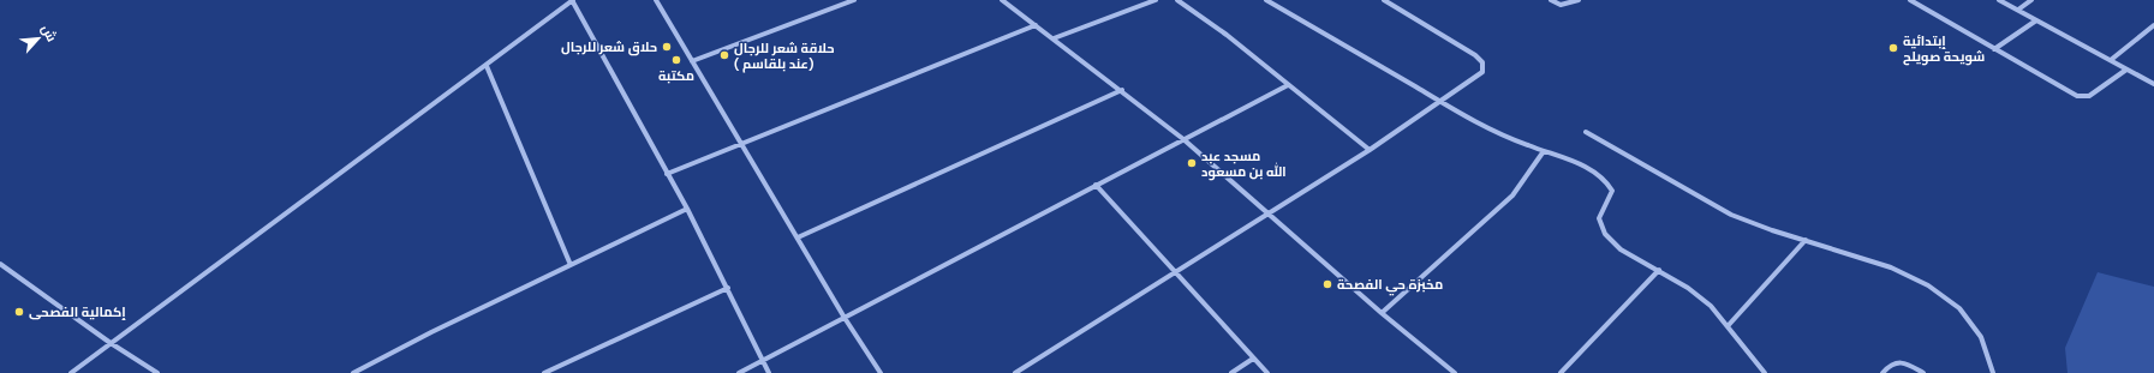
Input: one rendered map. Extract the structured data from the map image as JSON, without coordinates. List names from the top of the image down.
{
  "places": [
    "حلاق شعر للرجال",
    "إبتدائية شويحة صويلح",
    "حلاقة شعر للرجال ( عند بلقاسم)",
    "مكتبة",
    "مسجد عبد الله بن مسعود",
    "مخبزة حي الفصحة",
    "إكمالية الفصحى"
  ],
  "north": "top right"
}
